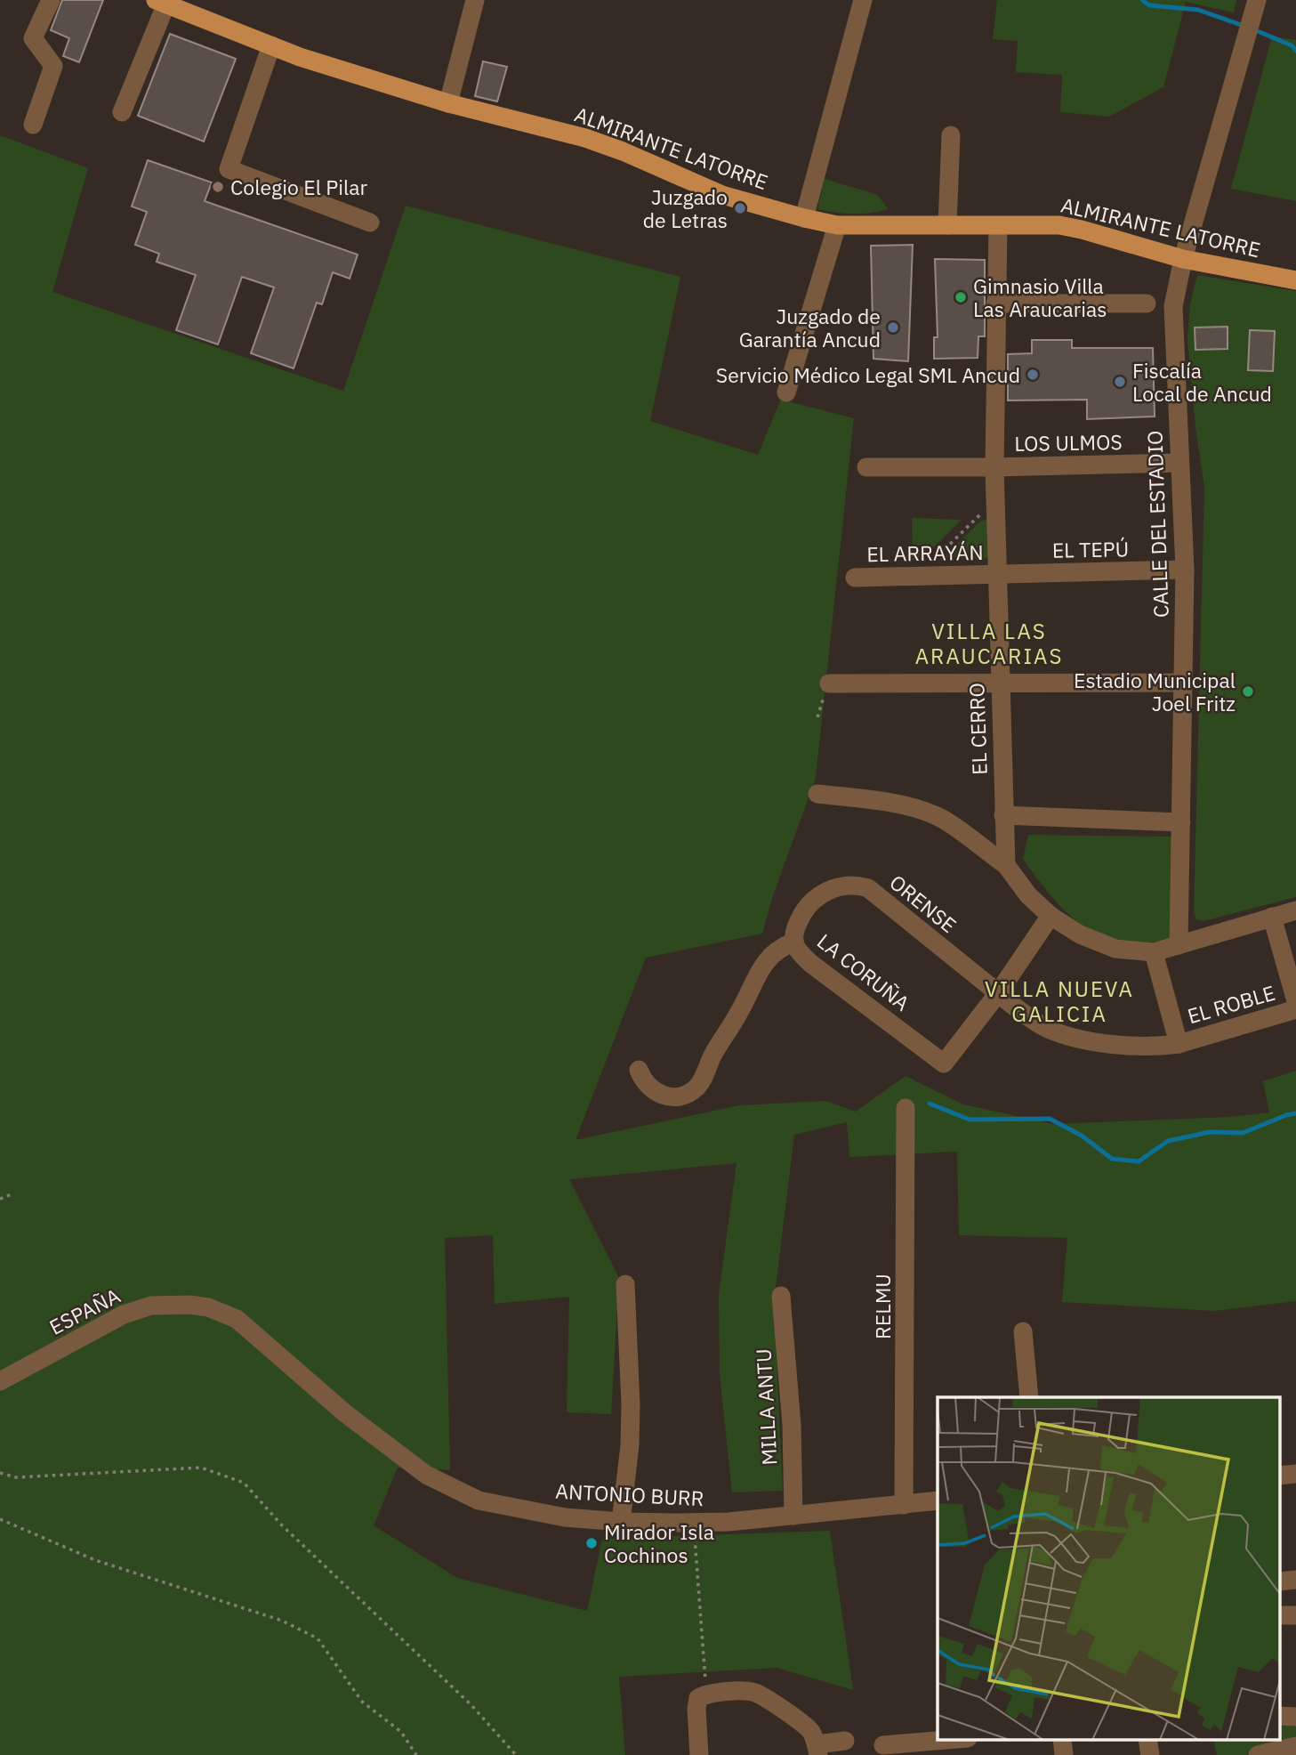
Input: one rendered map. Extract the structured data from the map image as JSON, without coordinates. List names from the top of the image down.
{
  "streets": {
    "main road": ["ALMIRANTE LATORRE"],
    "street": [
      "LOS ULMOS",
      "CALLE DEL ESTADIO",
      "EL TEPÚ",
      "EL ARRAYÁN",
      "EL CERRO",
      "ORENSE",
      "LA CORUÑA",
      "EL ROBLE",
      "RELMU",
      "ESPAÑA",
      "MILLA ANTU",
      "ANTONIO BURR"
    ]
  },
  "crossings": [
    ["ALMIRANTE LATORRE", "CALLE DEL ESTADIO"],
    ["ALMIRANTE LATORRE", "EL CERRO"],
    ["LOS ULMOS", "CALLE DEL ESTADIO"],
    ["LOS ULMOS", "EL CERRO"],
    ["CALLE DEL ESTADIO", "EL TEPÚ"],
    ["EL TEPÚ", "EL ARRAYÁN"],
    ["EL TEPÚ", "EL CERRO"],
    ["EL ARRAYÁN", "EL CERRO"],
    ["ORENSE", "LA CORUÑA"],
    ["ORENSE", "EL ROBLE"],
    ["LA CORUÑA", "EL ROBLE"],
    ["RELMU", "ANTONIO BURR"],
    ["ESPAÑA", "ANTONIO BURR"],
    ["MILLA ANTU", "ANTONIO BURR"]
  ],
  "districts": ["VILLA LAS ARAUCARIAS", "VILLA NUEVA GALICIA"],
  "places": [
    "Colegio El Pilar",
    "Juzgado de Letras",
    "Gimnasio Villa Las Araucarias",
    "Juzgado de Garantía Ancud",
    "Servicio Médico Legal SML Ancud",
    "Fiscalía Local de Ancud",
    "Estadio Municipal Joel Fritz",
    "Mirador Isla Cochinos"
  ]
}
